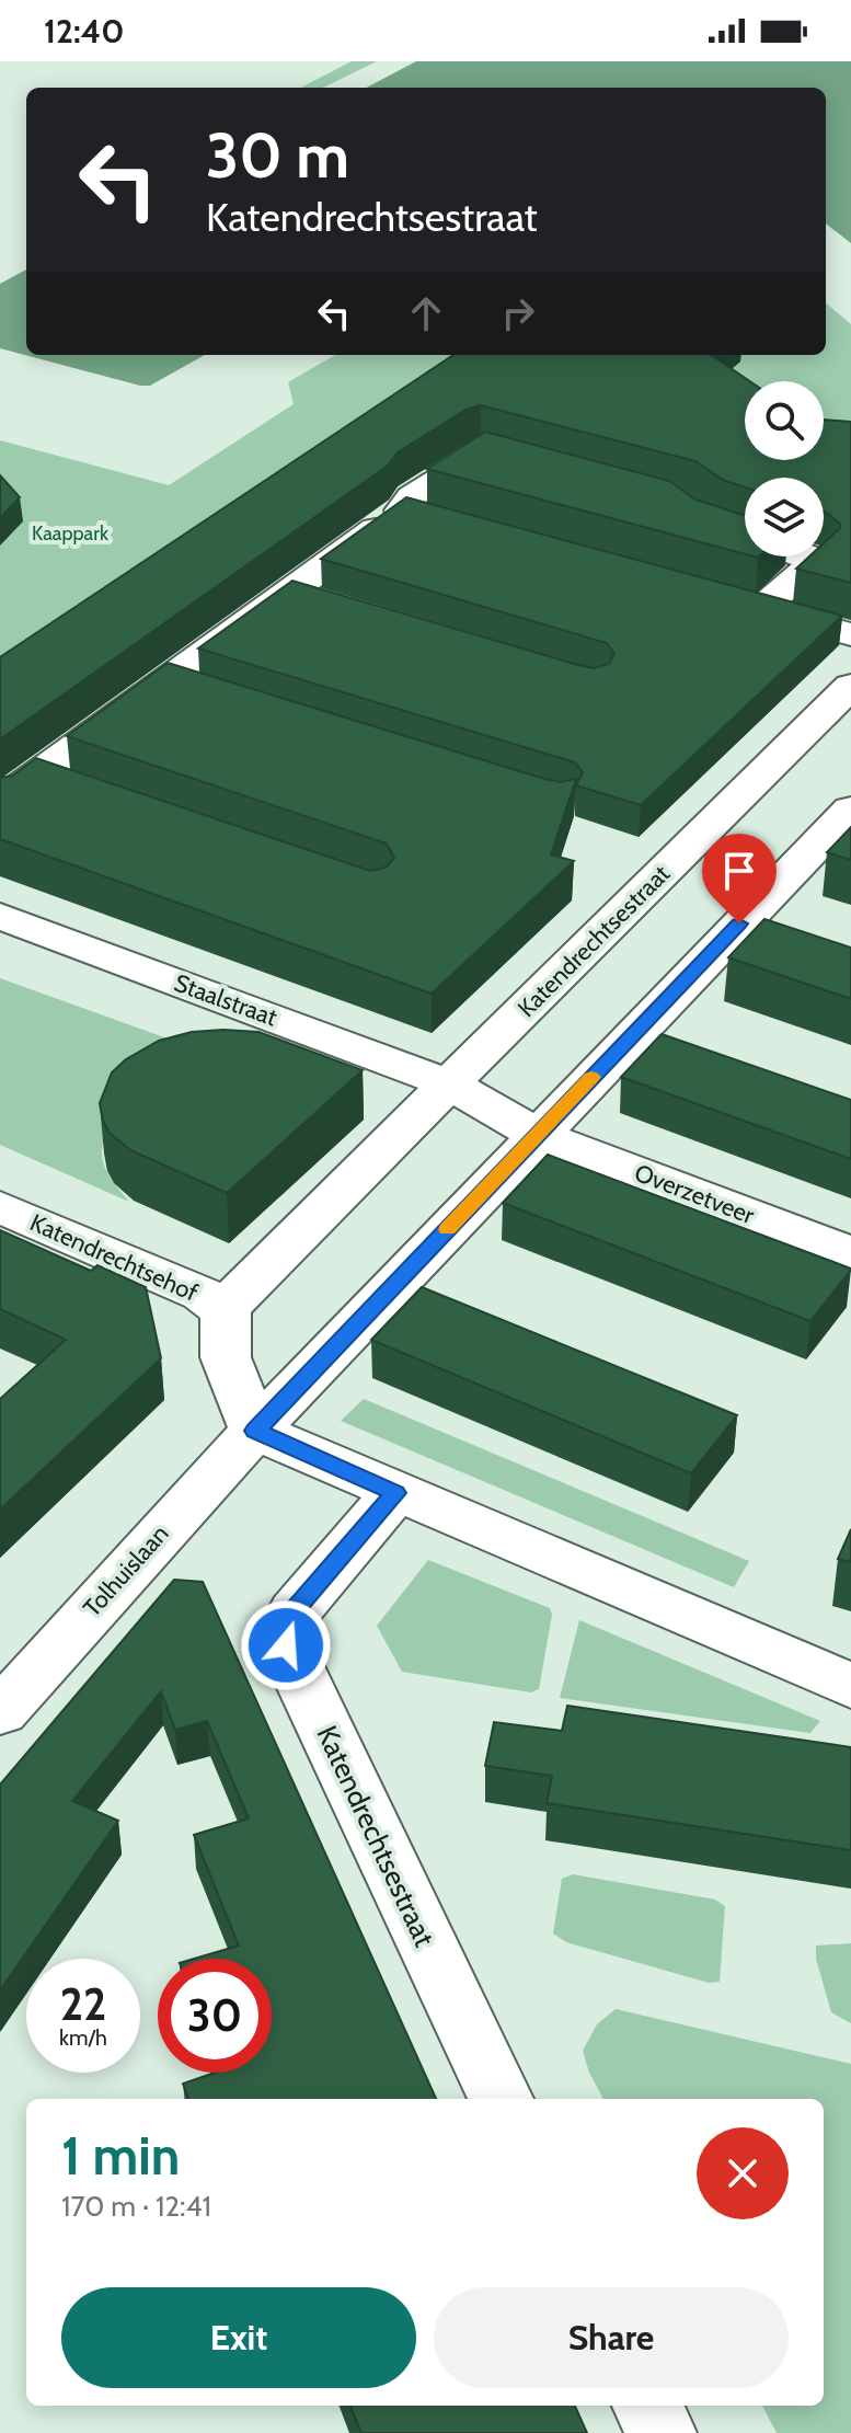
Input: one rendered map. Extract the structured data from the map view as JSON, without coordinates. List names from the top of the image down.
{
  "streets": {
    "street": [
      "Katendrechtsestraat",
      "Staalstraat",
      "Overzetveer",
      "Katendrechtsehof",
      "Tolhuislaan"
    ]
  },
  "crossings": [
    ["Katendrechtsestraat", "Staalstraat"],
    ["Katendrechtsestraat", "Katendrechtsehof"]
  ],
  "parks": ["Kaappark"],
  "page": {
    "status": "12:40",
    "turn": ["30 m", "Katendrechtsestraat"],
    "speed": "22 km/h",
    "limit": "30",
    "heading": ["1 min", "170 m · 12:41"],
    "buttons": ["Exit", "Share"]
  }
}
